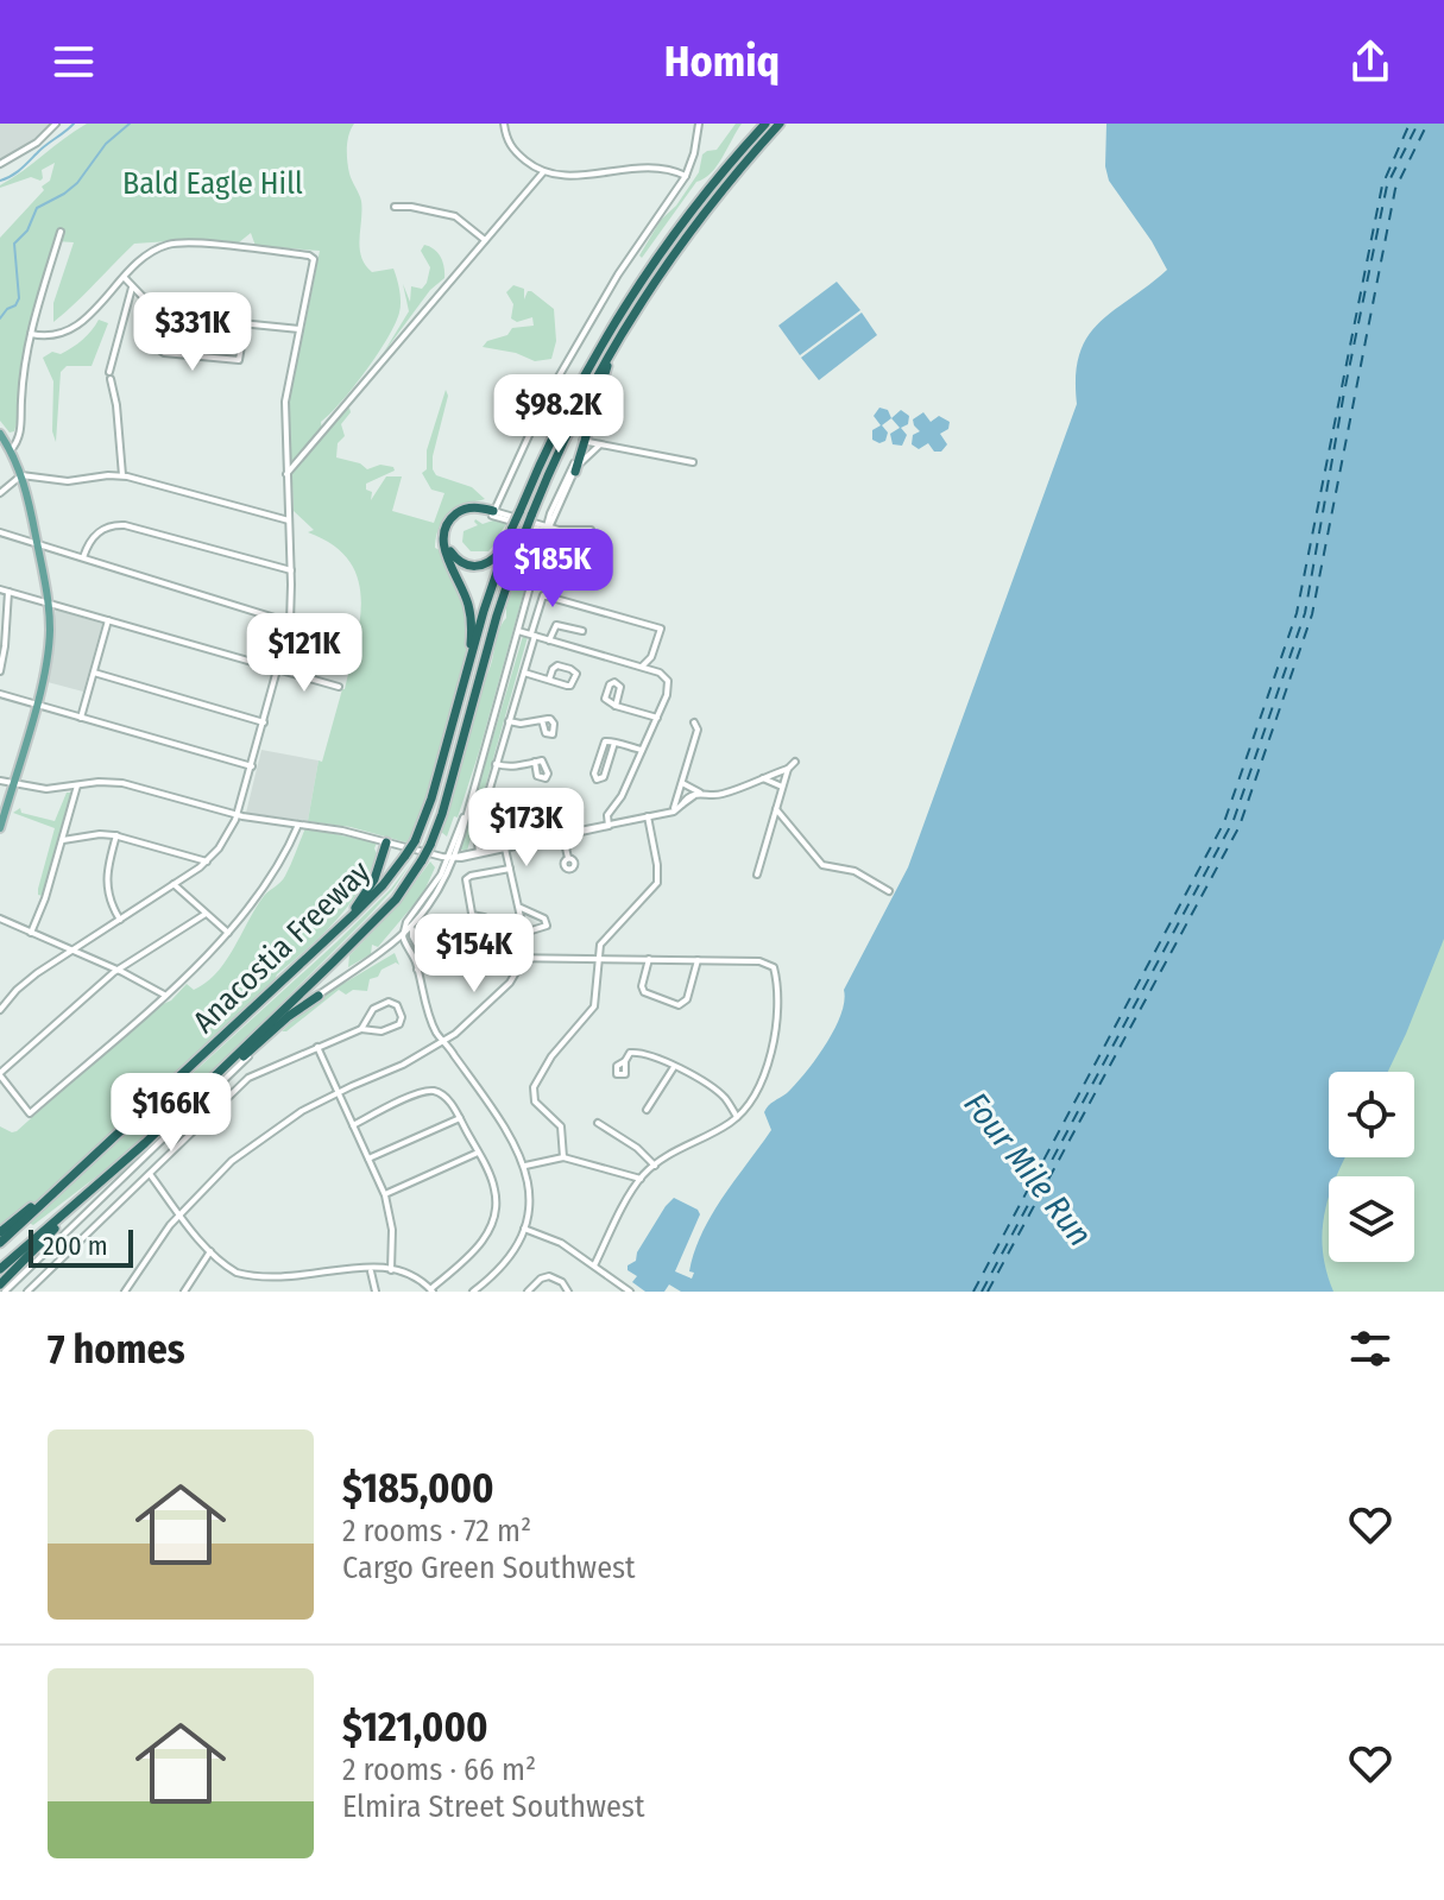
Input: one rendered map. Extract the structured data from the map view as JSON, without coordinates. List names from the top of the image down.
{
  "streets": {
    "highway": ["Anacostia Freeway"]
  },
  "water": ["Four Mile Run"],
  "parks": ["Bald Eagle Hill"],
  "scale_bar": "200 m",
  "page": {
    "header": "Homiq",
    "price": [
      "$331K",
      "$98.2K",
      "$185K",
      "$121K",
      "$173K",
      "$154K",
      "$166K"
    ],
    "scale": "200 m",
    "heading": "7 homes",
    "list": [
      {
        "name": "$185,000",
        "note": "2 rooms · 72 m² · Cargo Green Southwest"
      },
      {
        "name": "$121,000",
        "note": "2 rooms · 66 m² · Elmira Street Southwest"
      }
    ]
  }
}
